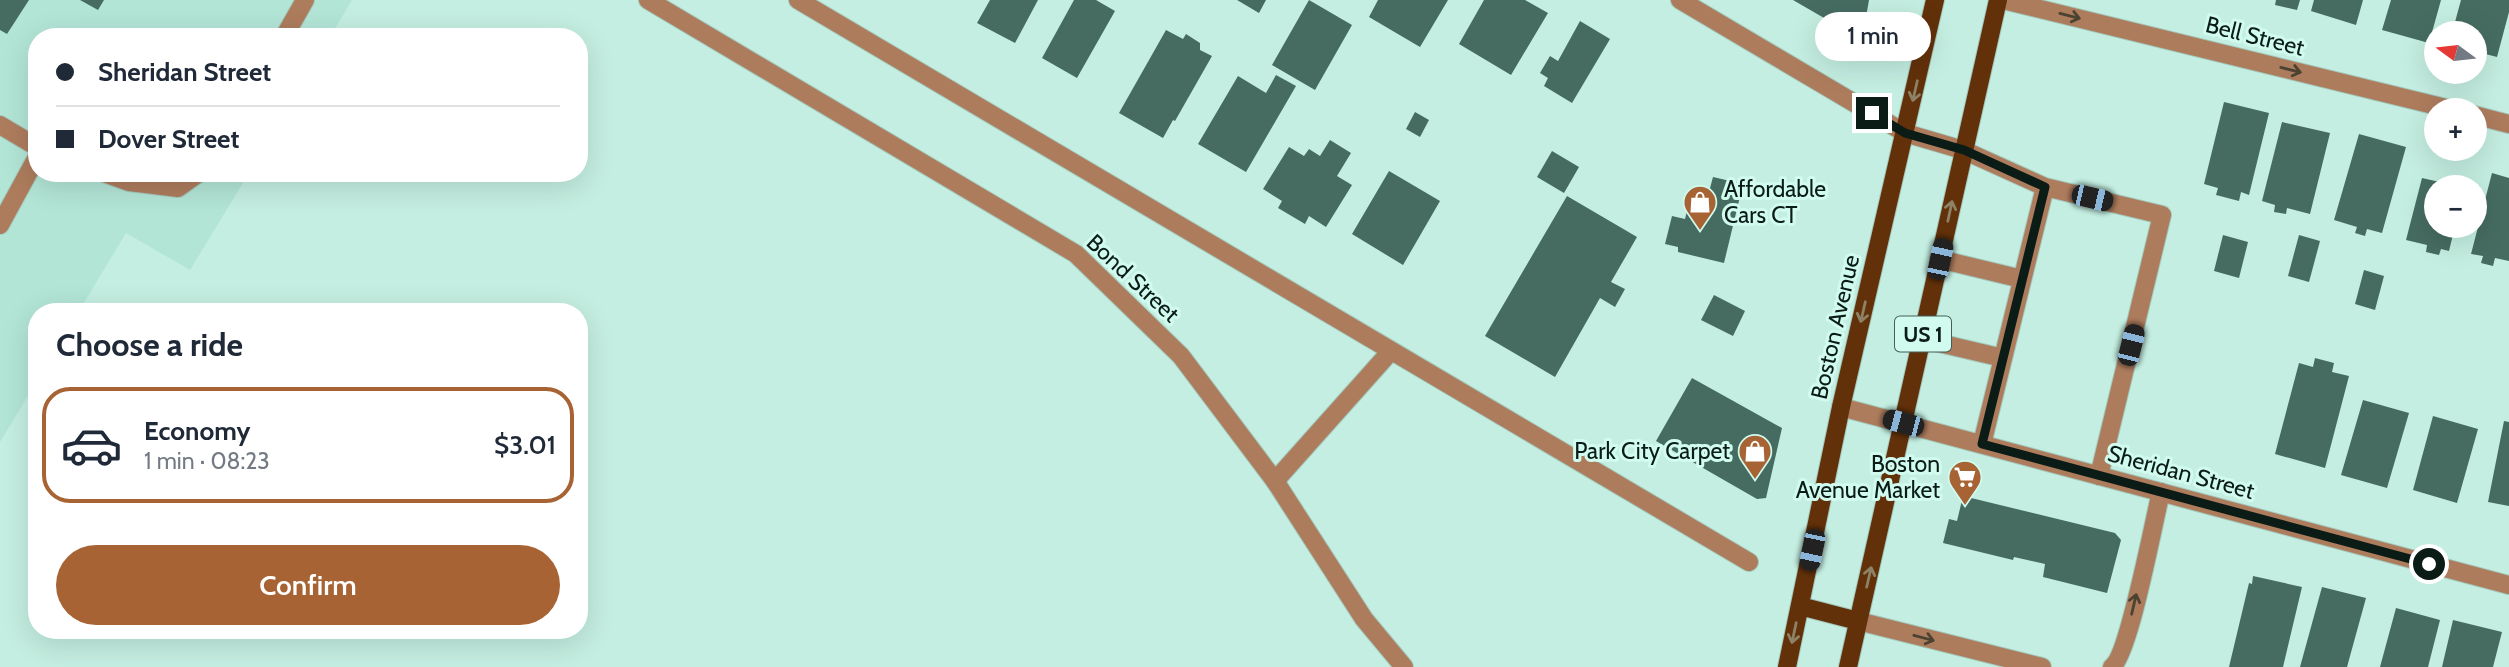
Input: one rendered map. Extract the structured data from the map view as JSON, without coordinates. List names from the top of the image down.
{
  "streets": {
    "main road": ["Boston Avenue", "US 1"],
    "street": ["Bell Street", "Bond Street", "Sheridan Street"]
  },
  "crossings": [
    ["Bell Street", "US 1"],
    ["Boston Avenue", "Sheridan Street"],
    ["US 1", "Sheridan Street"]
  ],
  "one_way": ["Bell Street"],
  "places": {
    "shop": ["Affordable Cars CT", "Park City Carpet"],
    "supermarket": ["Boston Avenue Market"]
  },
  "north": "left",
  "page": {
    "bubble": "1 min",
    "map_buttons": ["+", "−"],
    "banner": ["Sheridan Street", "Dover Street"],
    "heading": "Choose a ride",
    "list": [
      {
        "name": "Economy",
        "note": "1 min · 08:23",
        "value": "$3.01"
      }
    ],
    "buttons": "Confirm"
  }
}
